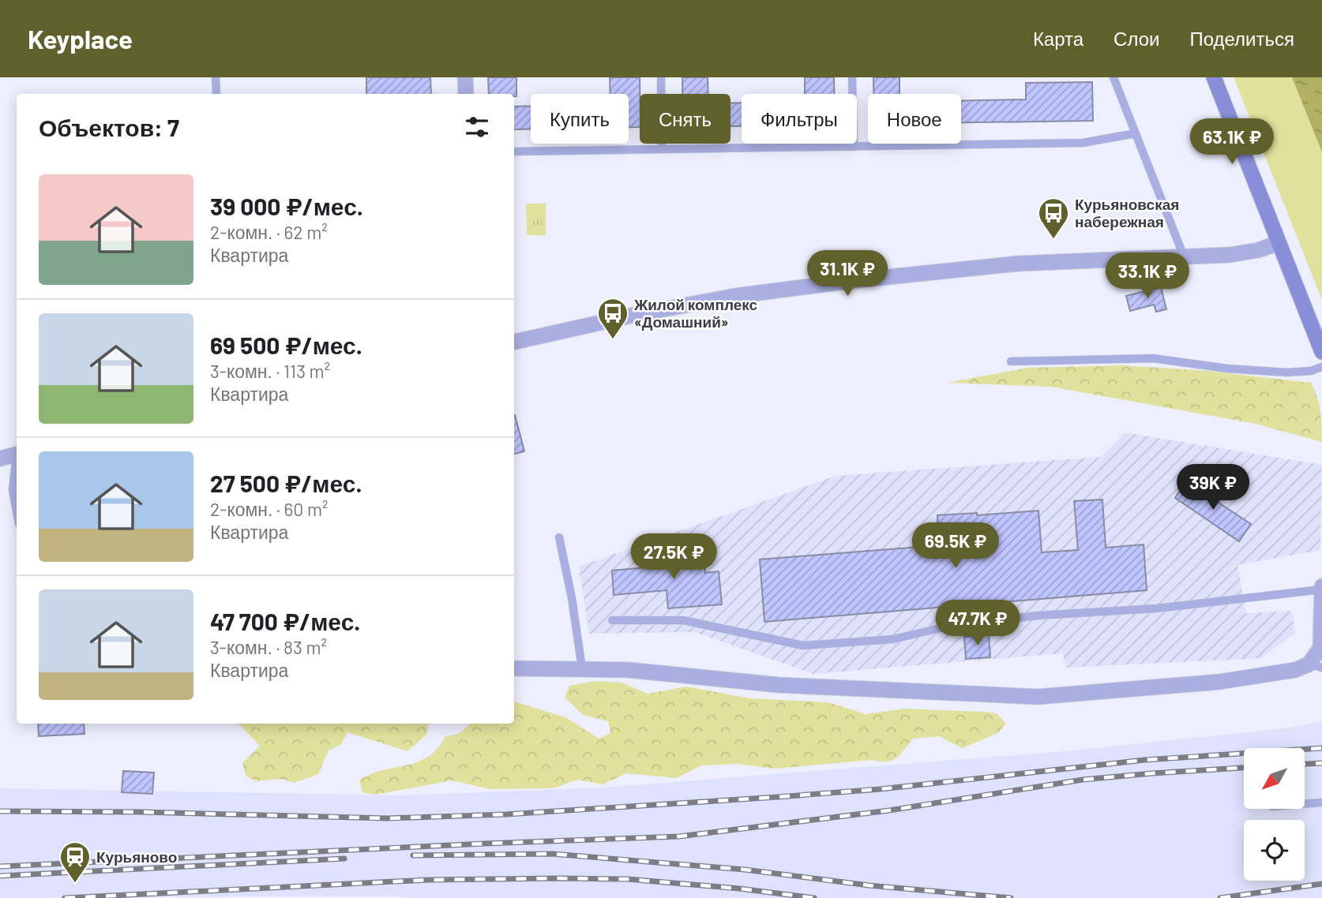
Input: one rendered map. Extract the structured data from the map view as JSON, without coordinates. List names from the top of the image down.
{
  "places": {
    "bus stop": ["Курьяновская набережная", "Жилой комплекс «Домашний»"],
    "station": ["Курьяново"]
  },
  "north": "bottom left",
  "page": {
    "header": "Keyplace",
    "nav": ["Карта", "Слои", "Поделиться"],
    "chip": [
      "Купить",
      "Снять",
      "Фильтры",
      "Новое"
    ],
    "heading": "Объектов: 7",
    "price": [
      "63.1K ₽",
      "31.1K ₽",
      "33.1K ₽",
      "39K ₽",
      "69.5K ₽",
      "27.5K ₽",
      "47.7K ₽"
    ],
    "list": [
      {
        "name": "39 000 ₽/мес.",
        "note": "2-комн. · 62 m² · Квартира"
      },
      {
        "name": "69 500 ₽/мес.",
        "note": "3-комн. · 113 m² · Квартира"
      },
      {
        "name": "27 500 ₽/мес.",
        "note": "2-комн. · 60 m² · Квартира"
      },
      {
        "name": "47 700 ₽/мес.",
        "note": "3-комн. · 83 m² · Квартира"
      }
    ]
  }
}
